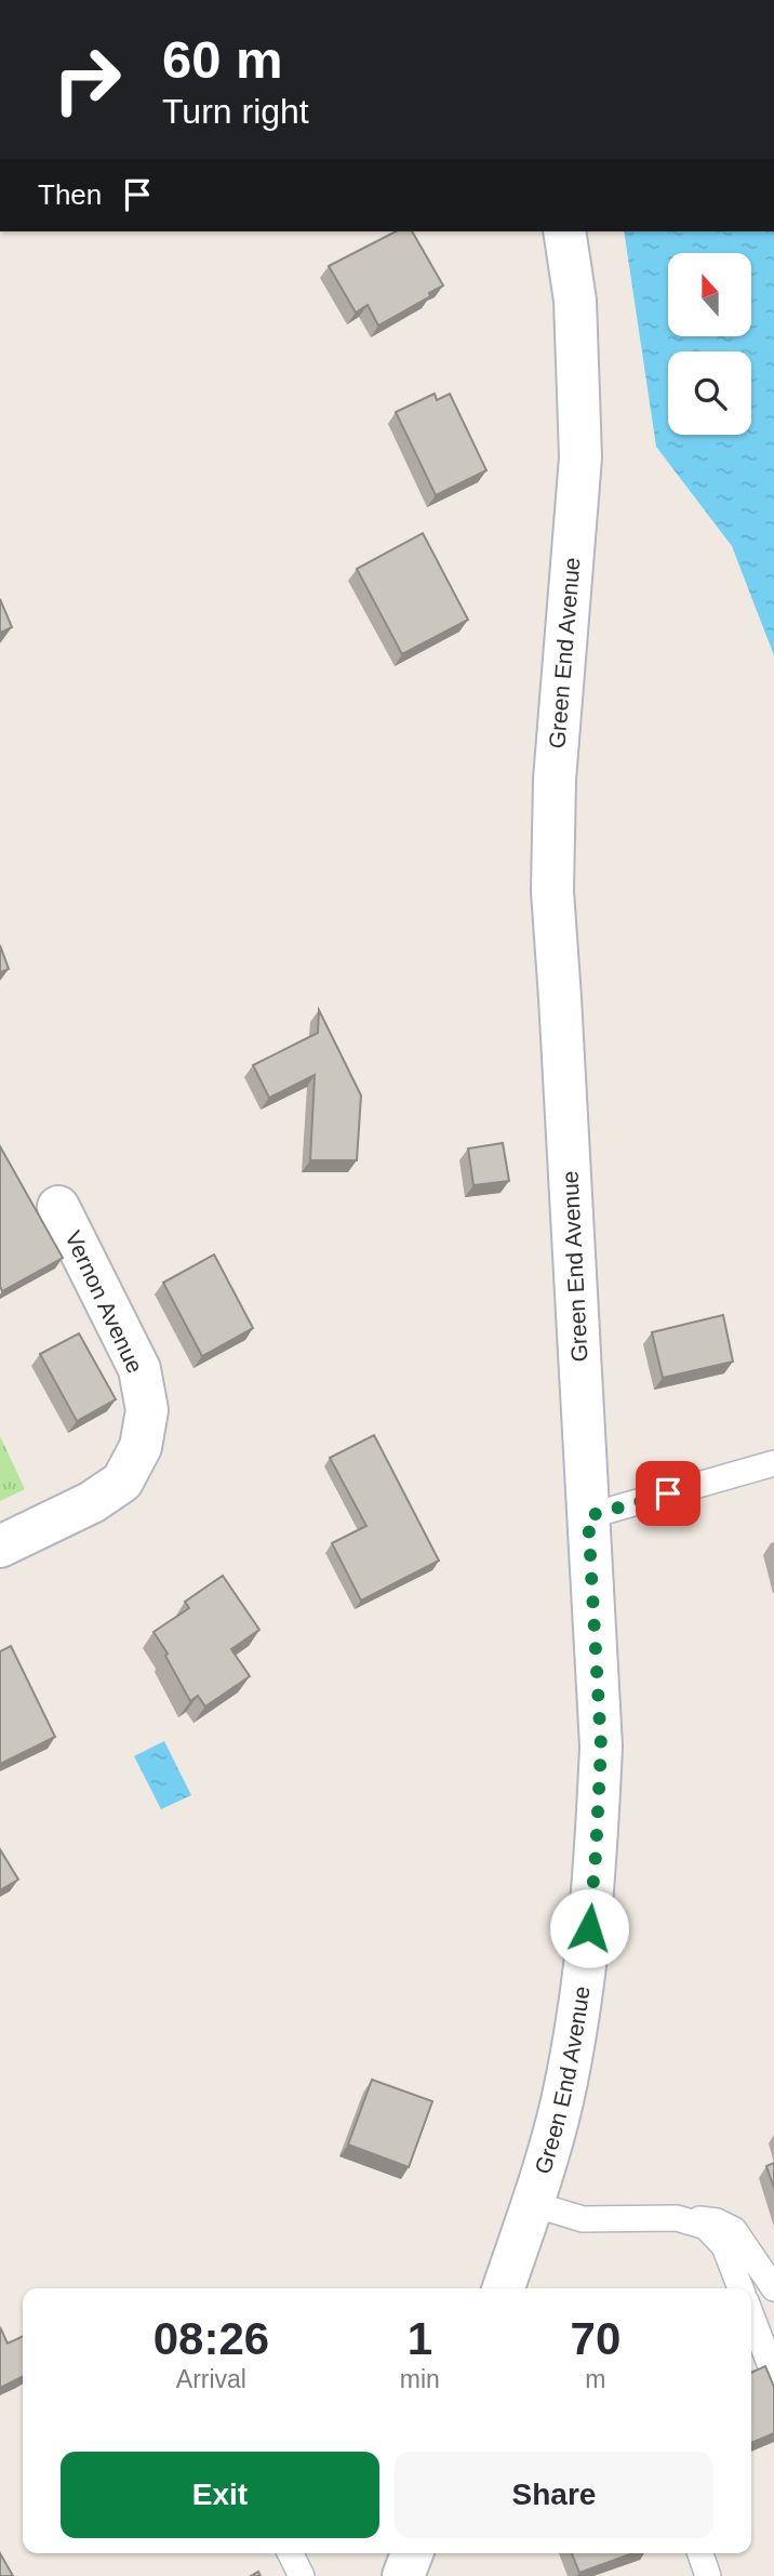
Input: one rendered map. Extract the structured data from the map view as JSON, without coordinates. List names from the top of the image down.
{
  "streets": {
    "street": ["Green End Avenue", "Vernon Avenue"]
  },
  "north": "top",
  "page": {
    "turn": ["60 m", "Turn right"],
    "then": "Then",
    "eta": [
      "08:26",
      "Arrival",
      "1",
      "min",
      "70",
      "m"
    ],
    "buttons": ["Exit", "Share"]
  }
}
